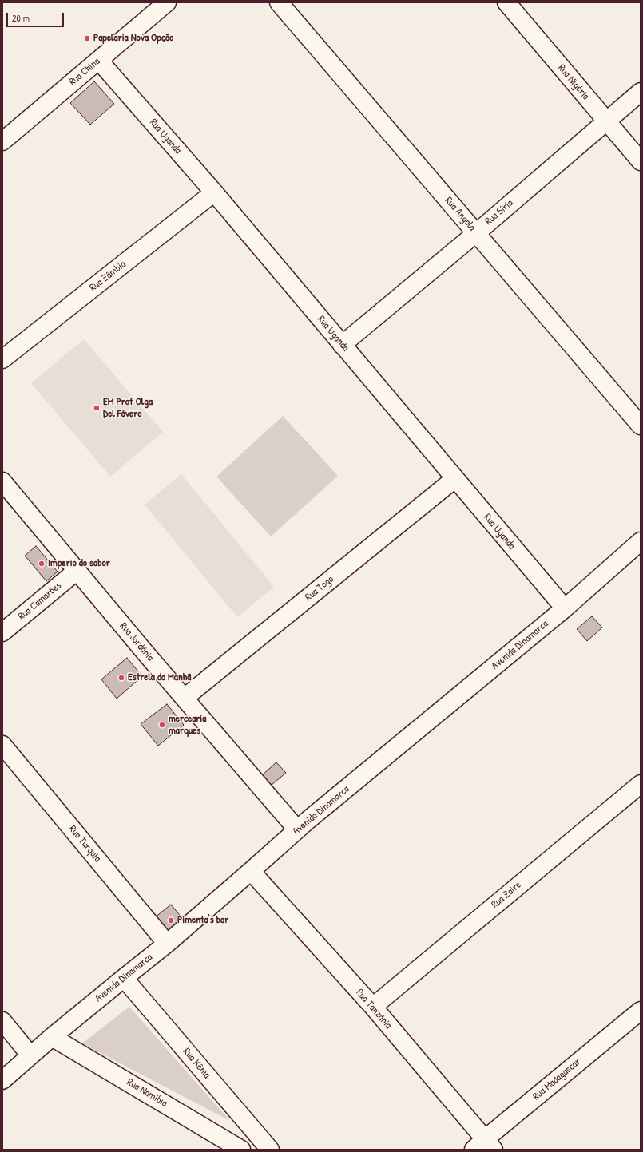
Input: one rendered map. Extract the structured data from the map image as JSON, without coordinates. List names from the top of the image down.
{
  "streets": {
    "street": [
      "Rua China",
      "Rua Nigéria",
      "Rua Uganda",
      "Rua Síria",
      "Rua Angola",
      "Rua Zâmbia",
      "Rua Togo",
      "Rua Camarões",
      "Rua Jordânia",
      "Avenida Dinamarca",
      "Rua Turquia",
      "Rua Zaire",
      "Rua Tanzânia",
      "Rua Kênia",
      "Rua Madagascar",
      "Rua Namibia"
    ]
  },
  "crossings": [
    ["Rua China", "Rua Uganda"],
    ["Rua Nigéria", "Rua Síria"],
    ["Rua Uganda", "Rua Síria"],
    ["Rua Uganda", "Rua Zâmbia"],
    ["Rua Uganda", "Rua Togo"],
    ["Rua Uganda", "Avenida Dinamarca"],
    ["Rua Síria", "Rua Angola"],
    ["Rua Togo", "Rua Jordânia"],
    ["Rua Camarões", "Rua Jordânia"],
    ["Rua Jordânia", "Avenida Dinamarca"],
    ["Avenida Dinamarca", "Rua Turquia"],
    ["Avenida Dinamarca", "Rua Tanzânia"],
    ["Avenida Dinamarca", "Rua Kênia"],
    ["Avenida Dinamarca", "Rua Namibia"],
    ["Rua Zaire", "Rua Tanzânia"],
    ["Rua Tanzânia", "Rua Madagascar"]
  ],
  "places": [
    "Papelaria Nova Opção",
    "EM Prof Olga Del Fávero",
    "Imperio do sabor",
    "Estrela da Manhã",
    "mercearia marques",
    "Pimenta's bar"
  ],
  "scale_bar": "20 m"
}
